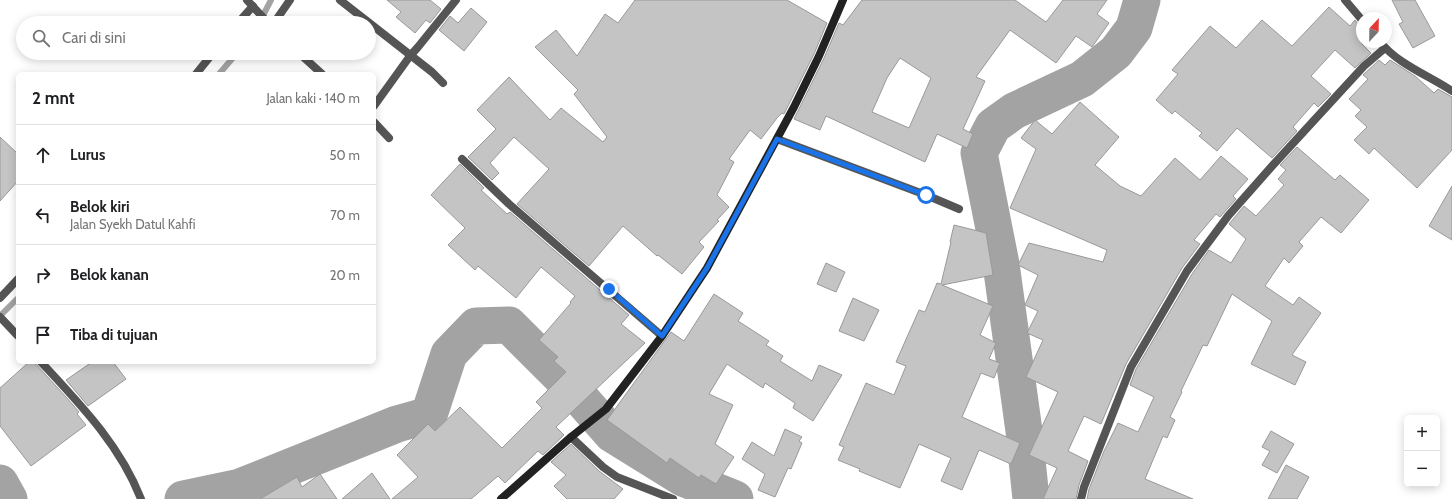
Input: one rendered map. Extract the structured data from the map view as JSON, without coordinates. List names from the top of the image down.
{
  "north": "top",
  "page": {
    "search": "Cari di sini",
    "heading": ["2 mnt", "Jalan kaki · 140 m"],
    "list": [
      ["Lurus", "50 m"],
      ["Belok kiri", "Jalan Syekh Datul Kahfi", "70 m"],
      ["Belok kanan", "20 m"],
      "Tiba di tujuan"
    ],
    "map_buttons": ["+", "−"]
  }
}
